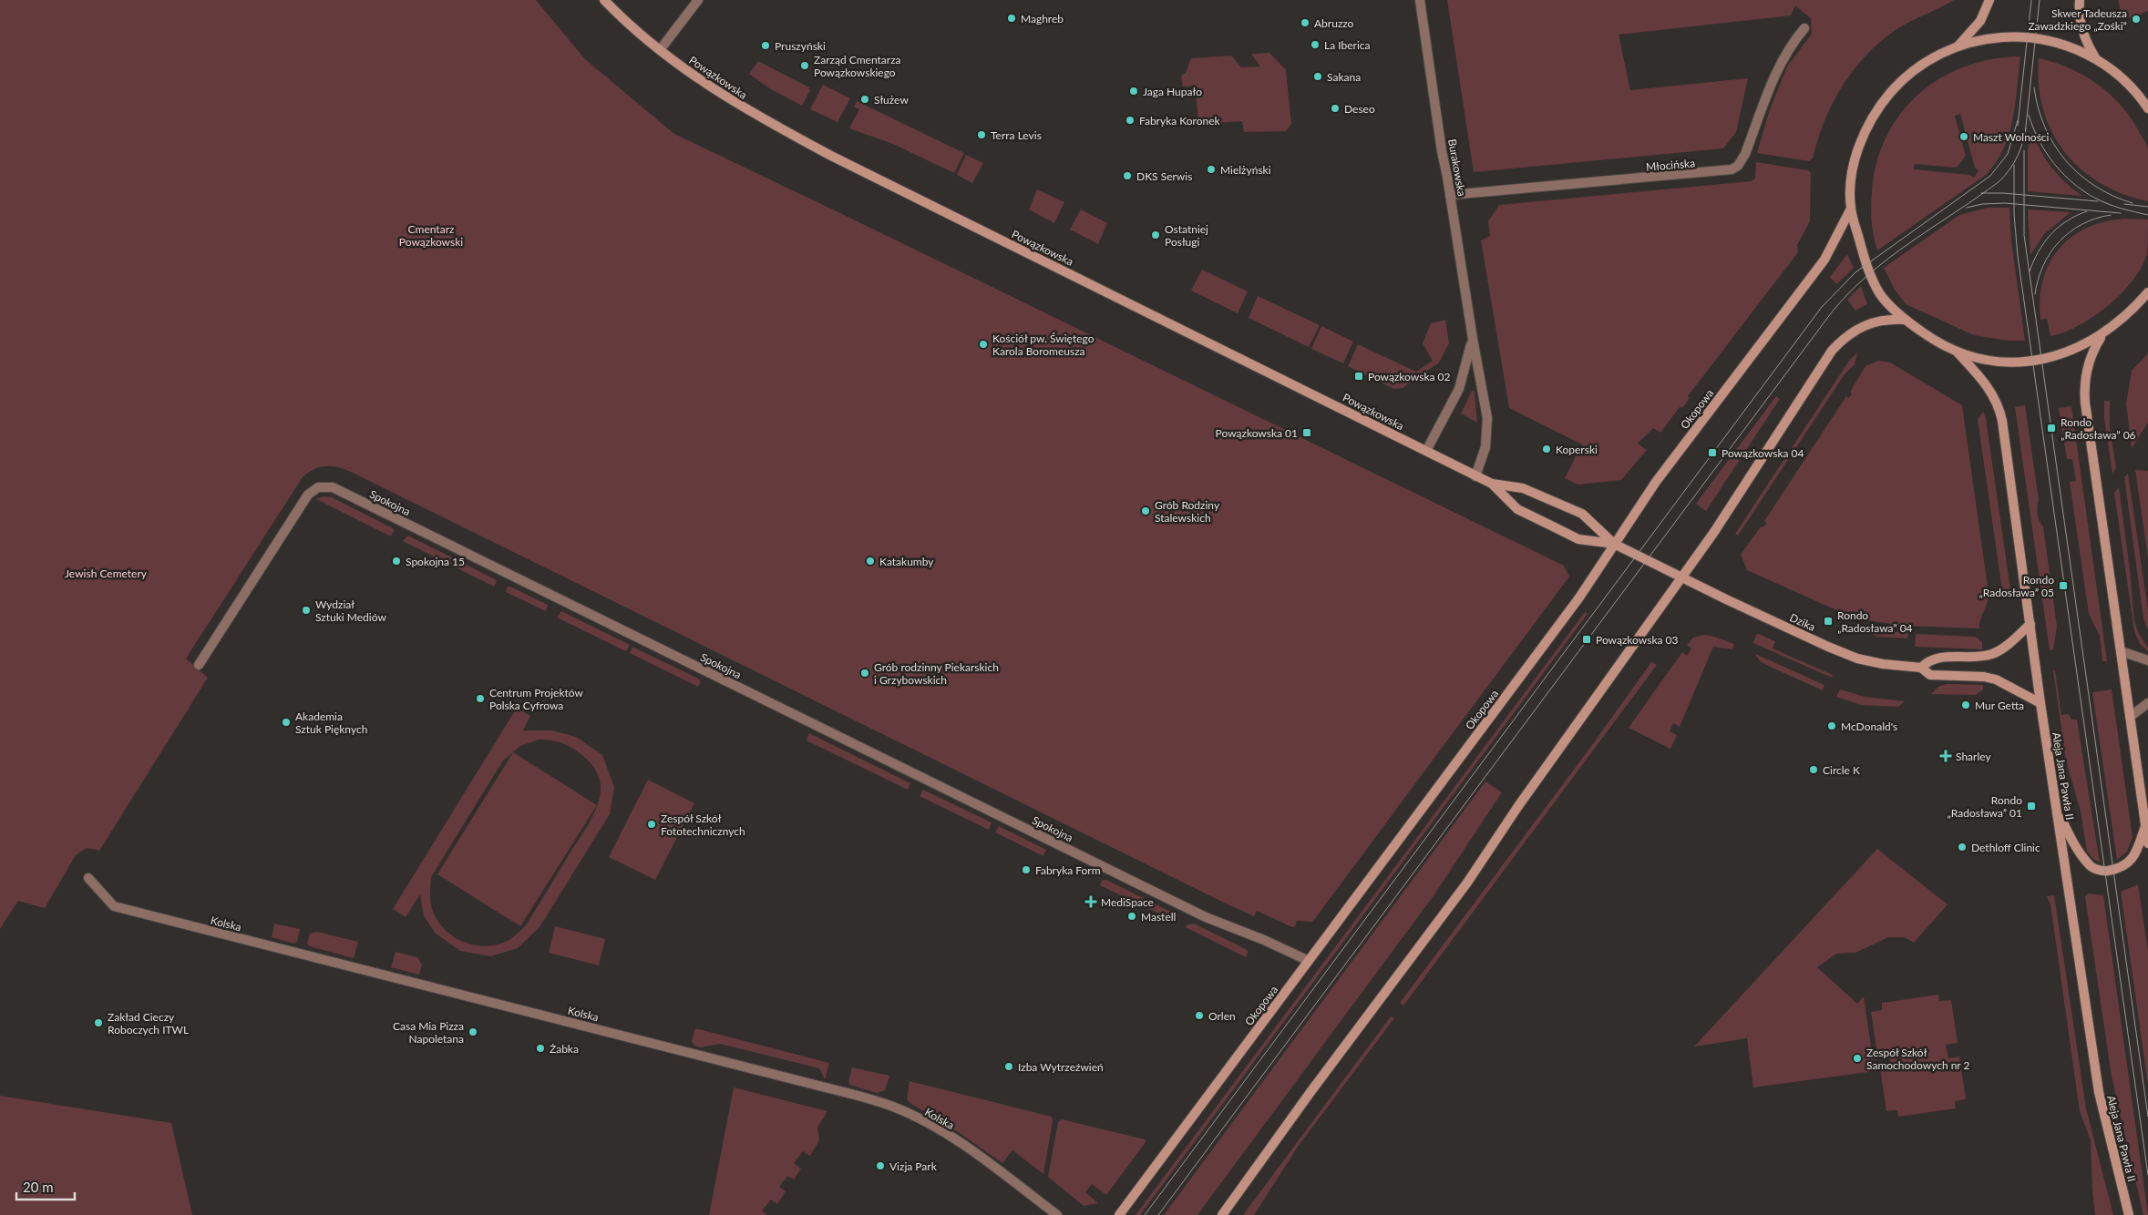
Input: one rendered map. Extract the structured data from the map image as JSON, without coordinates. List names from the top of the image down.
{
  "streets": {
    "main road": [
      "Powązkowska",
      "Okopowa",
      "Dzika",
      "Aleja Jana Pawła II"
    ],
    "street": [
      "Młocińska",
      "Burakowska",
      "Spokojna",
      "Kolska"
    ]
  },
  "crossings": [
    ["Powązkowska", "Burakowska"],
    ["Powązkowska", "Okopowa"],
    ["Powązkowska", "Dzika"],
    ["Młocińska", "Burakowska"],
    ["Okopowa", "Spokojna"],
    ["Dzika", "Aleja Jana Pawła II"]
  ],
  "parks": ["Cmentarz Powązkowski", "Jewish Cemetery"],
  "places": {
    "other": [
      "Maghreb",
      "Skwer Tadeusza Zawadzkiego „Zośki”",
      "Abruzzo",
      "La Iberica",
      "Pruszyński",
      "Zarząd Cmentarza Powązkowskiego",
      "Sakana",
      "Jaga Hupało",
      "Służew",
      "Deseo",
      "Fabryka Koronek",
      "Terra Levis",
      "Maszt Wolności",
      "Mielżyński",
      "DKS Serwis",
      "Ostatniej Posługi",
      "Kościół pw. Świętego Karola Boromeusza",
      "Koperski",
      "Grób Rodziny Stalewskich",
      "Spokojna 15",
      "Katakumby",
      "Wydział Sztuki Mediów",
      "Grób rodzinny Piekarskich i Grzybowskich",
      "Centrum Projektów Polska Cyfrowa",
      "Mur Getta",
      "Akademia Sztuk Pięknych",
      "McDonald's",
      "Circle K",
      "Zespół Szkół Fototechnicznych",
      "Dethloff Clinic",
      "Fabryka Form",
      "Mastell",
      "Orlen",
      "Zakład Cieczy Roboczych ITWL",
      "Casa Mia Pizza Napoletana",
      "Żabka",
      "Zespół Szkół Samochodowych nr 2",
      "Izba Wytrzeźwień",
      "Vizja Park"
    ],
    "transit": [
      "Powązkowska 02",
      "Rondo „Radosława” 06",
      "Powązkowska 01",
      "Powązkowska 04",
      "Rondo „Radosława” 05",
      "Rondo „Radosława” 04",
      "Powązkowska 03",
      "Rondo „Radosława” 01"
    ],
    "health": ["Sharley", "MediSpace"]
  },
  "scale_bar": "20 m"
}
